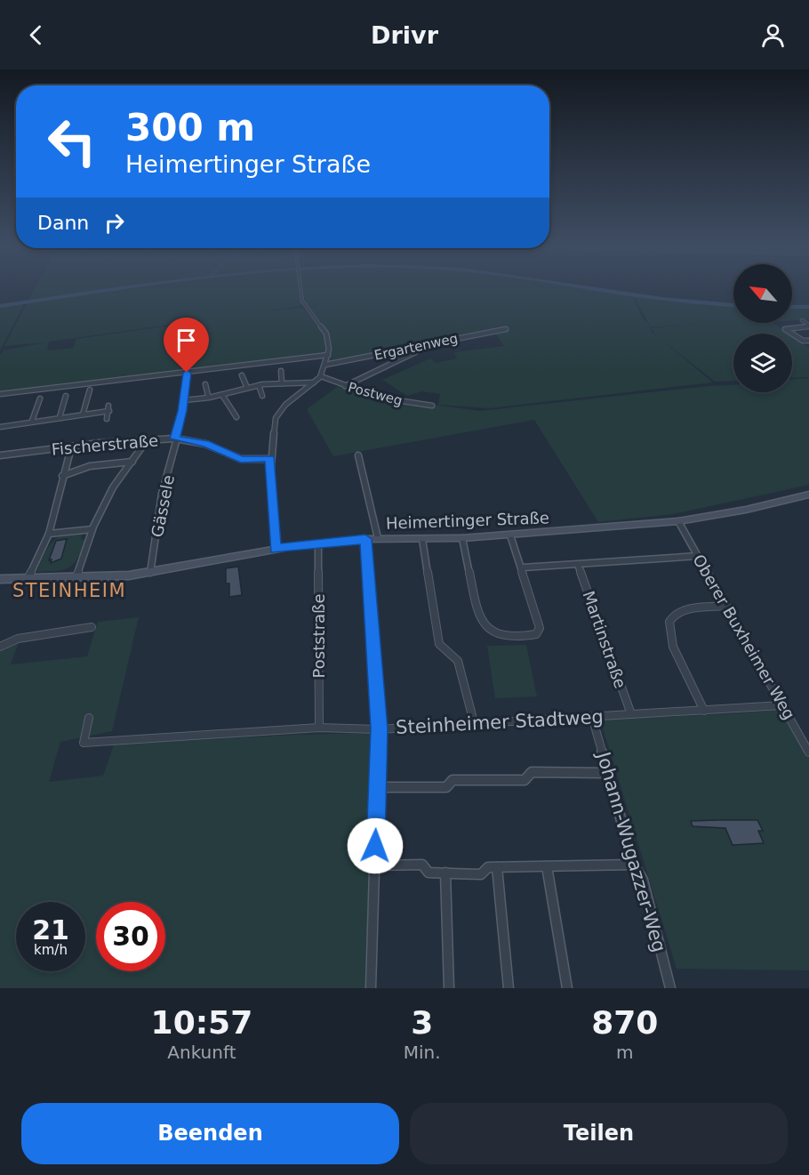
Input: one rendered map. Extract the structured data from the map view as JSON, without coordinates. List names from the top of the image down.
{
  "streets": {
    "street": [
      "Ergartenweg",
      "Postweg",
      "Fischerstraße",
      "Gässele",
      "Heimertinger Straße",
      "Poststraße",
      "Oberer Buxheimer Weg",
      "Martinstraße",
      "Steinheimer Stadtweg",
      "Johann-Wugazzer-Weg"
    ]
  },
  "crossings": [
    ["Fischerstraße", "Gässele"],
    ["Gässele", "Heimertinger Straße"],
    ["Heimertinger Straße", "Poststraße"],
    ["Heimertinger Straße", "Oberer Buxheimer Weg"],
    ["Poststraße", "Steinheimer Stadtweg"],
    ["Oberer Buxheimer Weg", "Steinheimer Stadtweg"],
    ["Martinstraße", "Steinheimer Stadtweg"],
    ["Steinheimer Stadtweg", "Johann-Wugazzer-Weg"]
  ],
  "districts": ["STEINHEIM"],
  "north": "top left",
  "page": {
    "header": "Drivr",
    "turn": ["300 m", "Heimertinger Straße"],
    "then": "Dann",
    "speed": "21 km/h",
    "limit": "30",
    "eta": [
      "10:57",
      "Ankunft",
      "3",
      "Min.",
      "870",
      "m"
    ],
    "buttons": ["Beenden", "Teilen"]
  }
}
